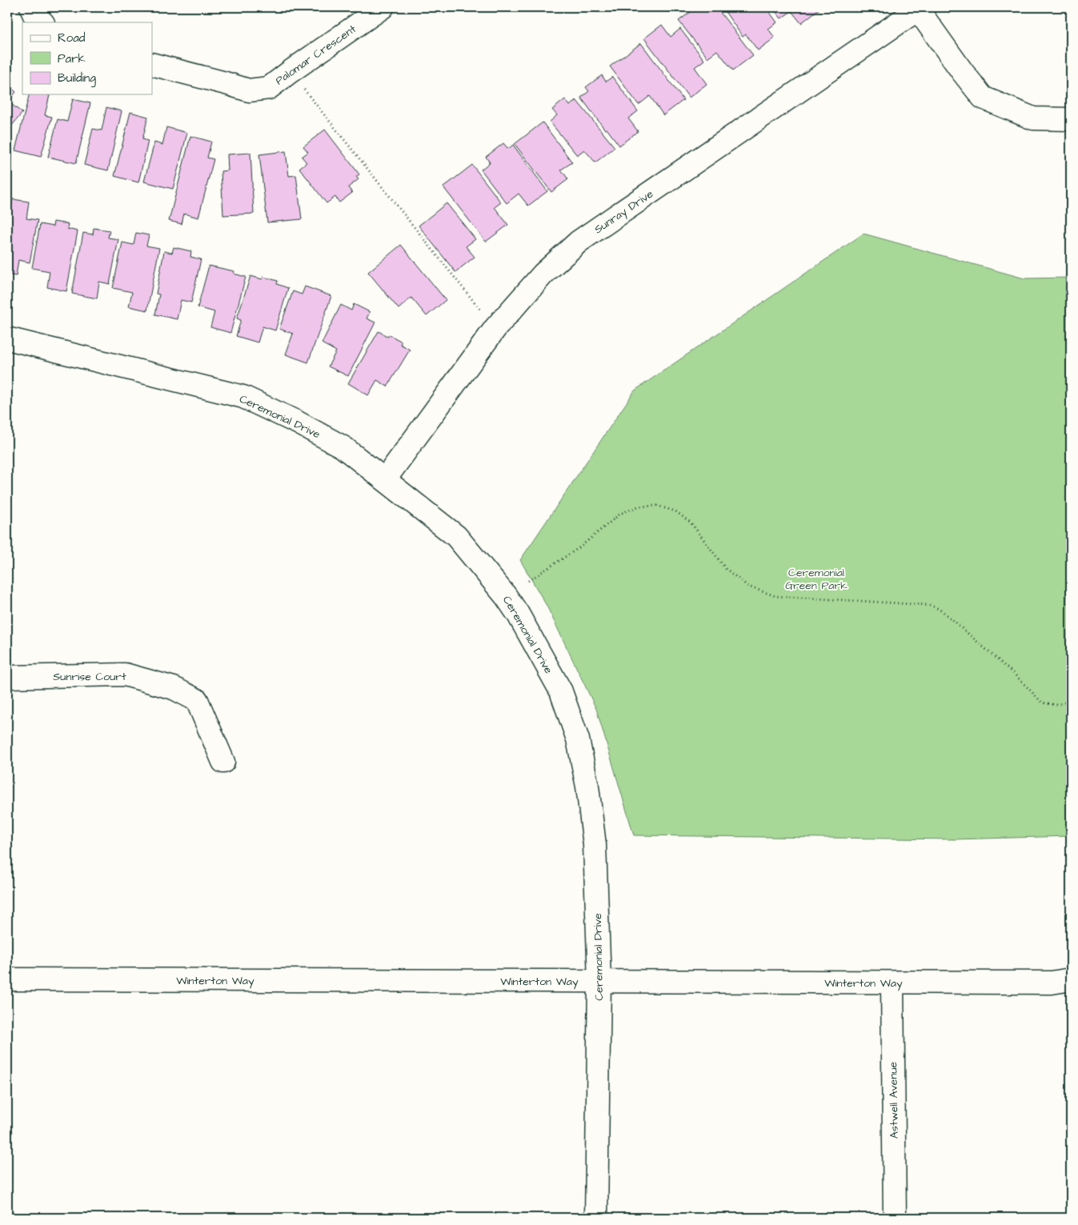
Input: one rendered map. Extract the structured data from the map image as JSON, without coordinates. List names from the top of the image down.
{
  "streets": {
    "street": [
      "Palomar Crescent",
      "Sunray Drive",
      "Ceremonial Drive",
      "Sunrise Court",
      "Winterton Way",
      "Astwell Avenue"
    ]
  },
  "crossings": [
    ["Sunray Drive", "Ceremonial Drive"],
    ["Ceremonial Drive", "Winterton Way"],
    ["Winterton Way", "Astwell Avenue"]
  ],
  "parks": ["Ceremonial Green Park"],
  "legend": ["Road", "Park", "Building"]
}
